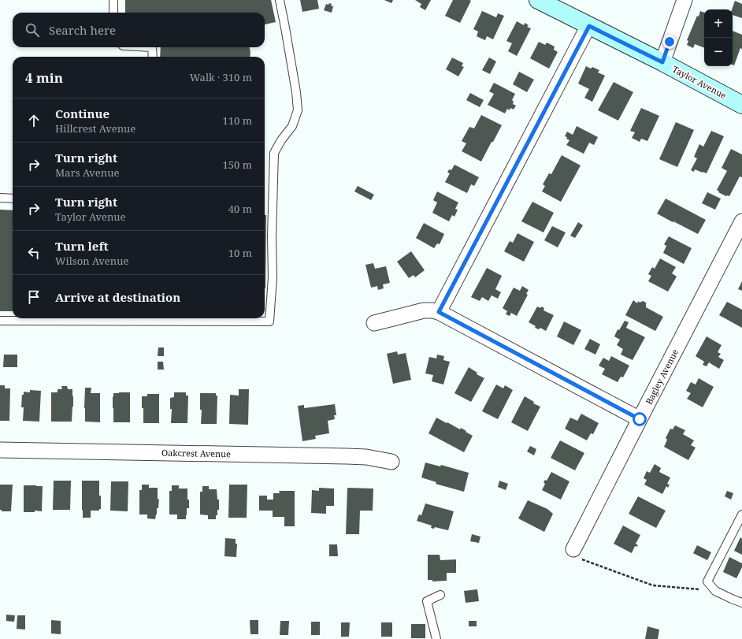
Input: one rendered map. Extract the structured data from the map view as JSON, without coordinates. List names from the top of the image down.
{
  "streets": {
    "main road": ["Taylor Avenue"],
    "street": ["Bagley Avenue", "Oakcrest Avenue"]
  },
  "page": {
    "map_buttons": ["+", "−"],
    "search": "Search here",
    "heading": ["4 min", "Walk · 310 m"],
    "list": [
      ["Continue", "Hillcrest Avenue", "110 m"],
      ["Turn right", "Mars Avenue", "150 m"],
      ["Turn right", "Taylor Avenue", "40 m"],
      ["Turn left", "Wilson Avenue", "10 m"],
      "Arrive at destination"
    ]
  }
}
